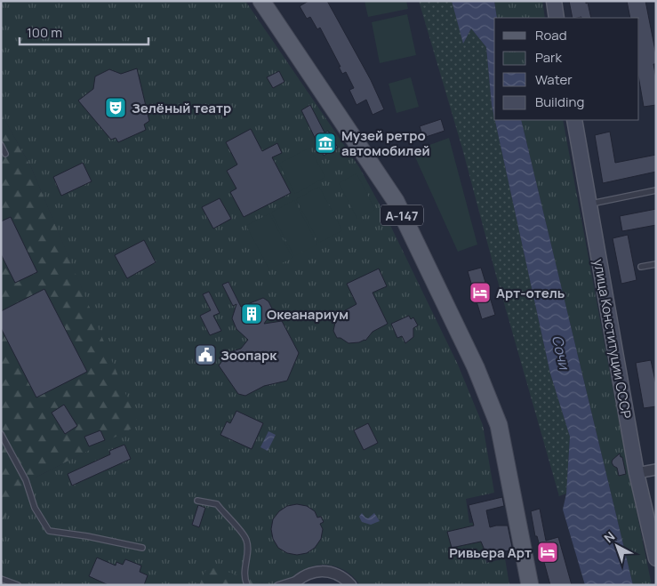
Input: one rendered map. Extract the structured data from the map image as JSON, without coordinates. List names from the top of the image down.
{
  "streets": {
    "main road": ["А-147", "улица Конституции СССР"]
  },
  "water": ["Сочи"],
  "places": {
    "theatre": ["Зелёный театр"],
    "museum": ["Музей ретро автомобилей"],
    "hotel": ["Арт-отель", "Ривьера Арт"],
    "building": ["Океанариум"],
    "public building": ["Зоопарк"]
  },
  "legend": [
    "Road",
    "Park",
    "Water",
    "Building"
  ],
  "scale_bar": "100 m",
  "north": "top left"
}
